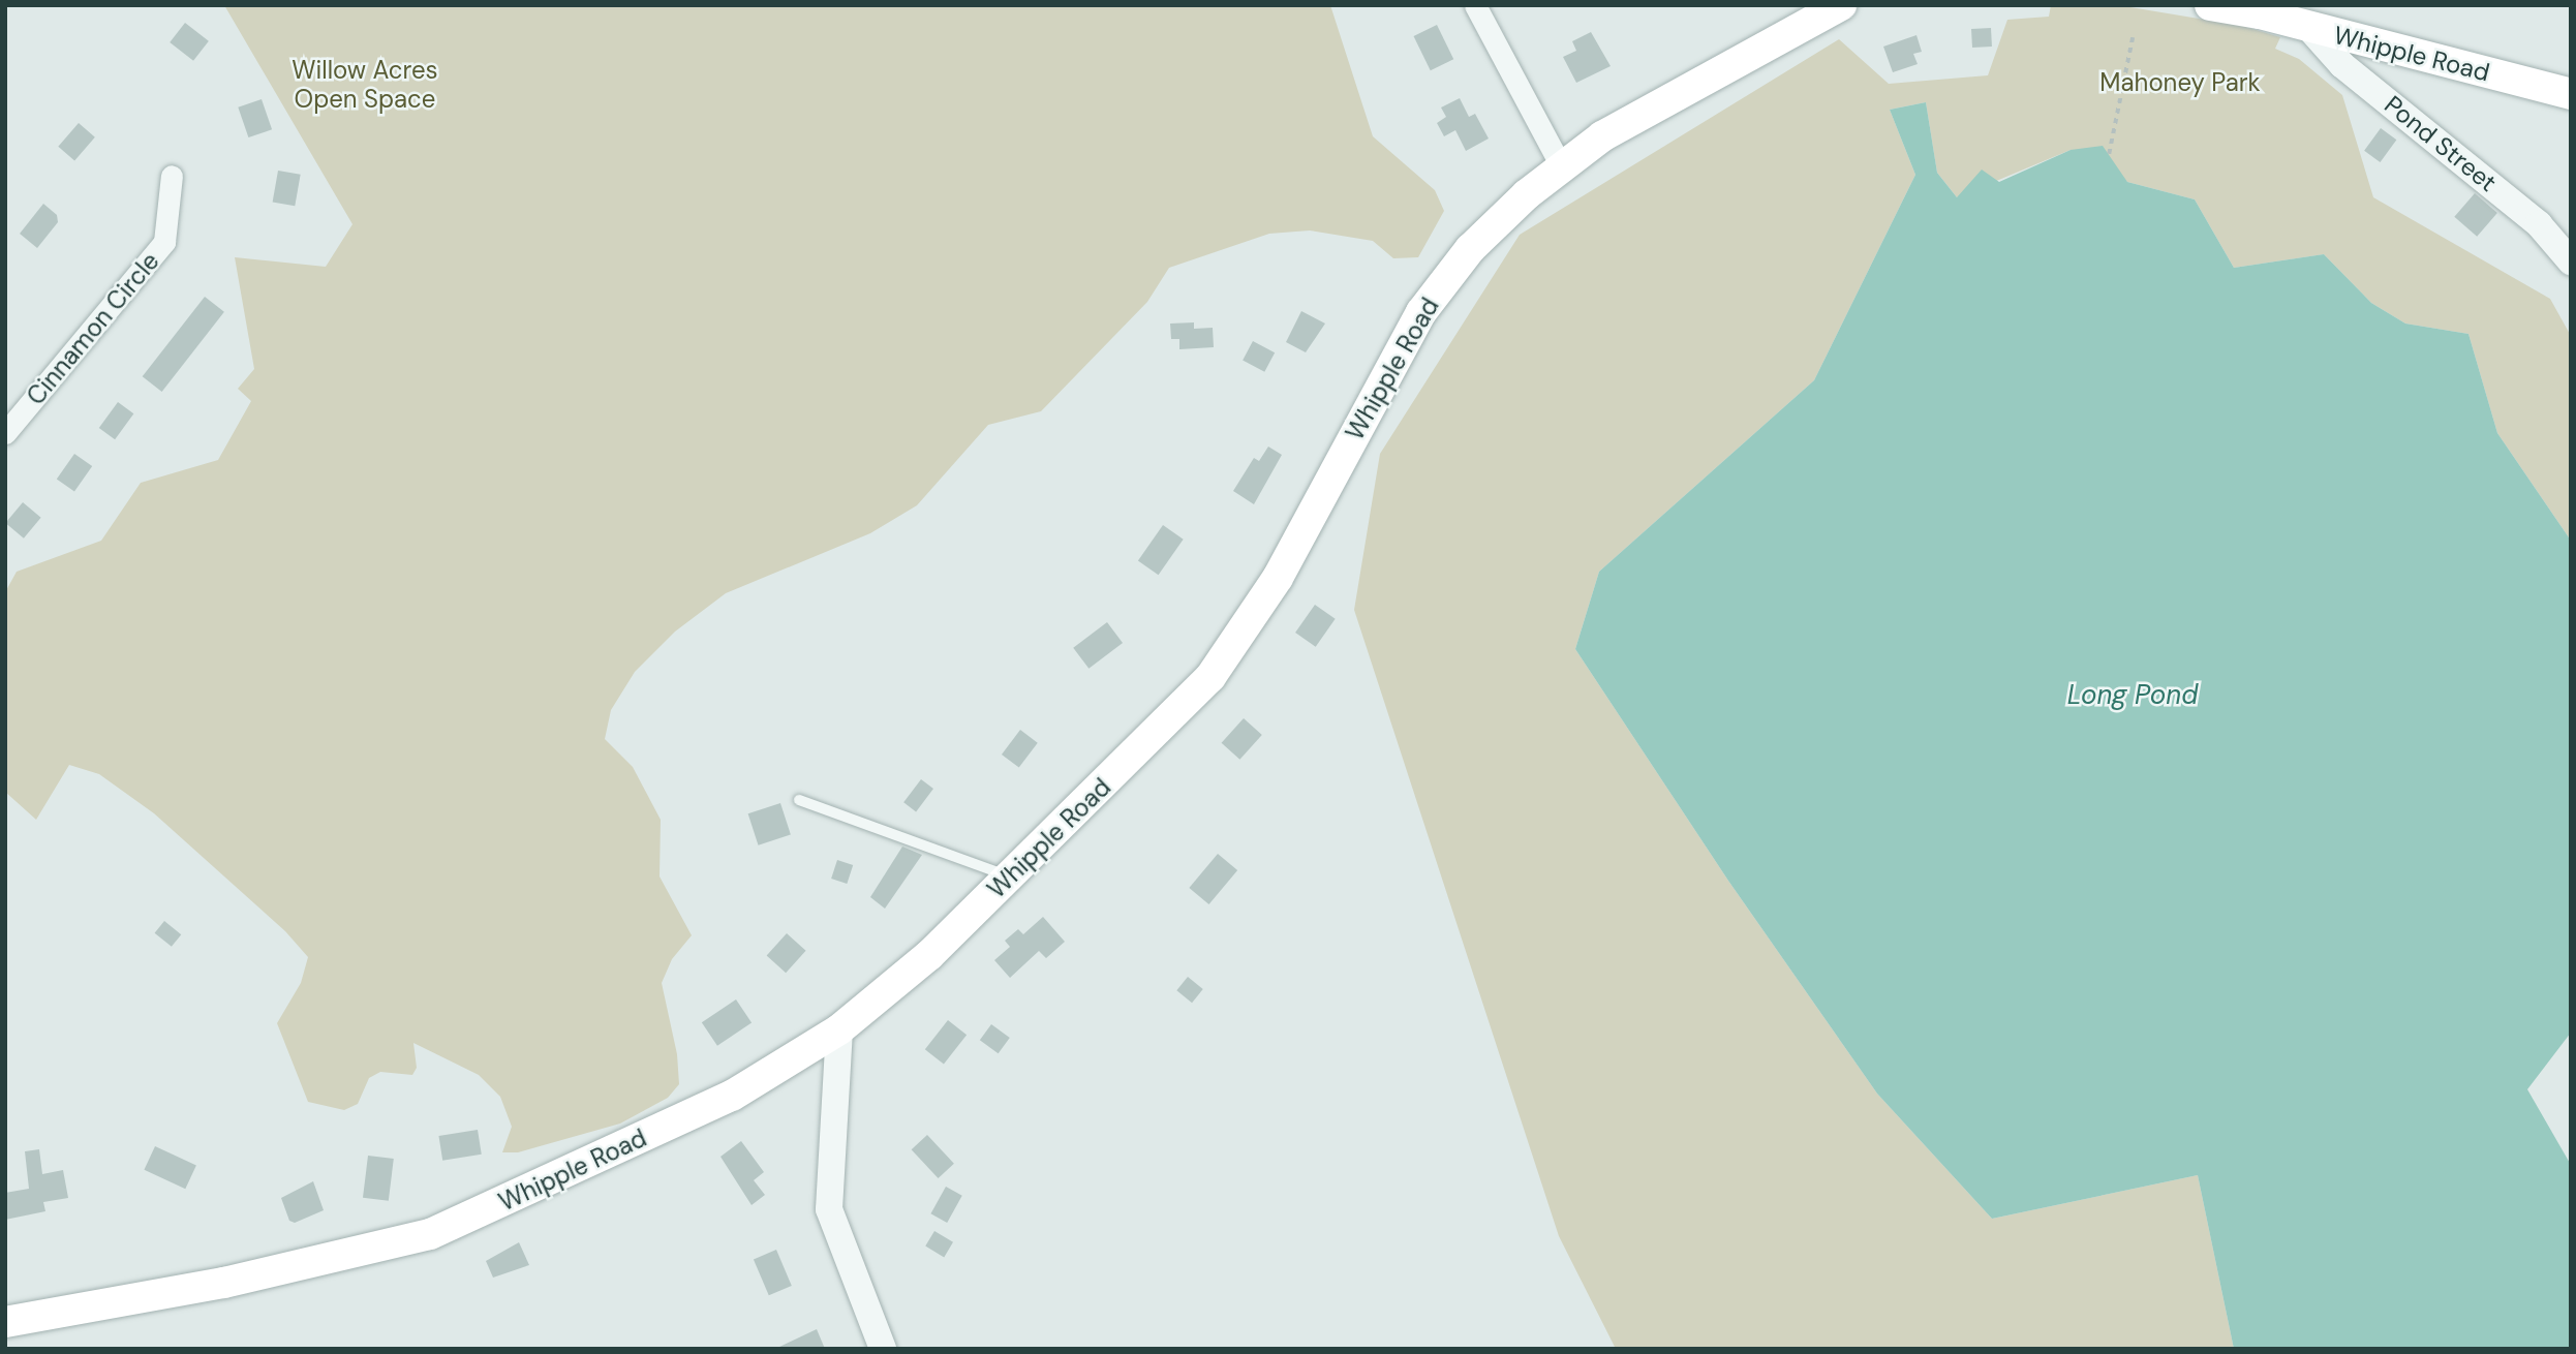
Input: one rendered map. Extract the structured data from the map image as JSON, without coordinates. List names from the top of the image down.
{
  "streets": {
    "main road": ["Whipple Road"],
    "street": ["Pond Street", "Cinnamon Circle"]
  },
  "crossings": [
    ["Whipple Road", "Pond Street"]
  ],
  "water": ["Long Pond"],
  "parks": ["Willow Acres Open Space", "Mahoney Park"]
}
